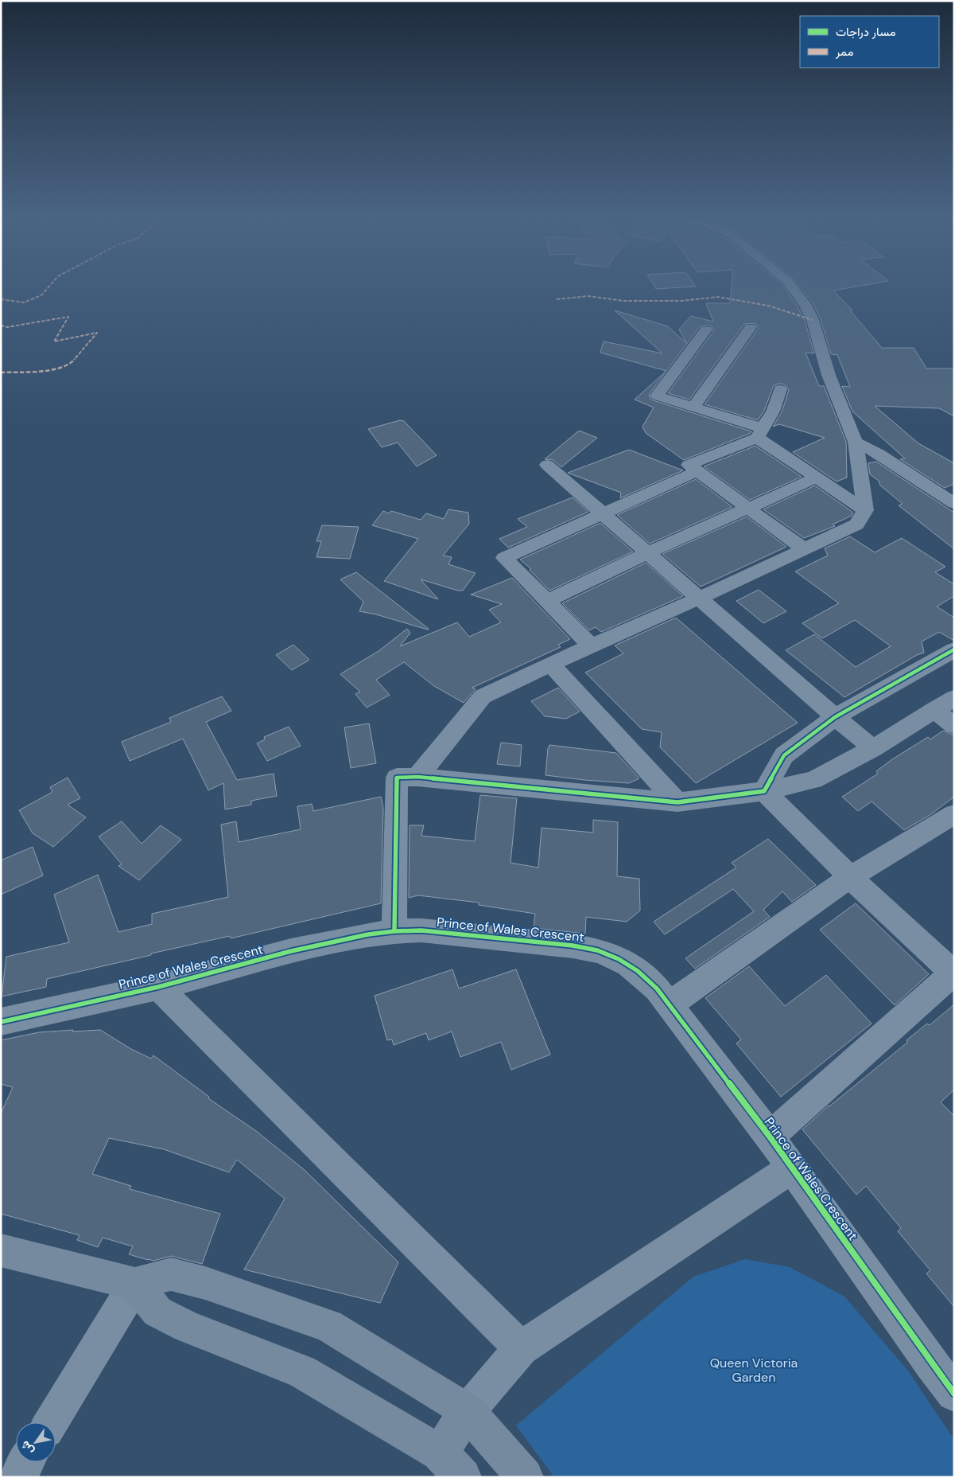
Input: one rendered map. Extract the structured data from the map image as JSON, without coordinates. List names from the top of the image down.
{
  "streets": {
    "street": ["Prince of Wales Crescent"]
  },
  "parks": ["Queen Victoria Garden"],
  "legend": ["مسار دراجات", "ممر"],
  "north": "bottom left"
}
